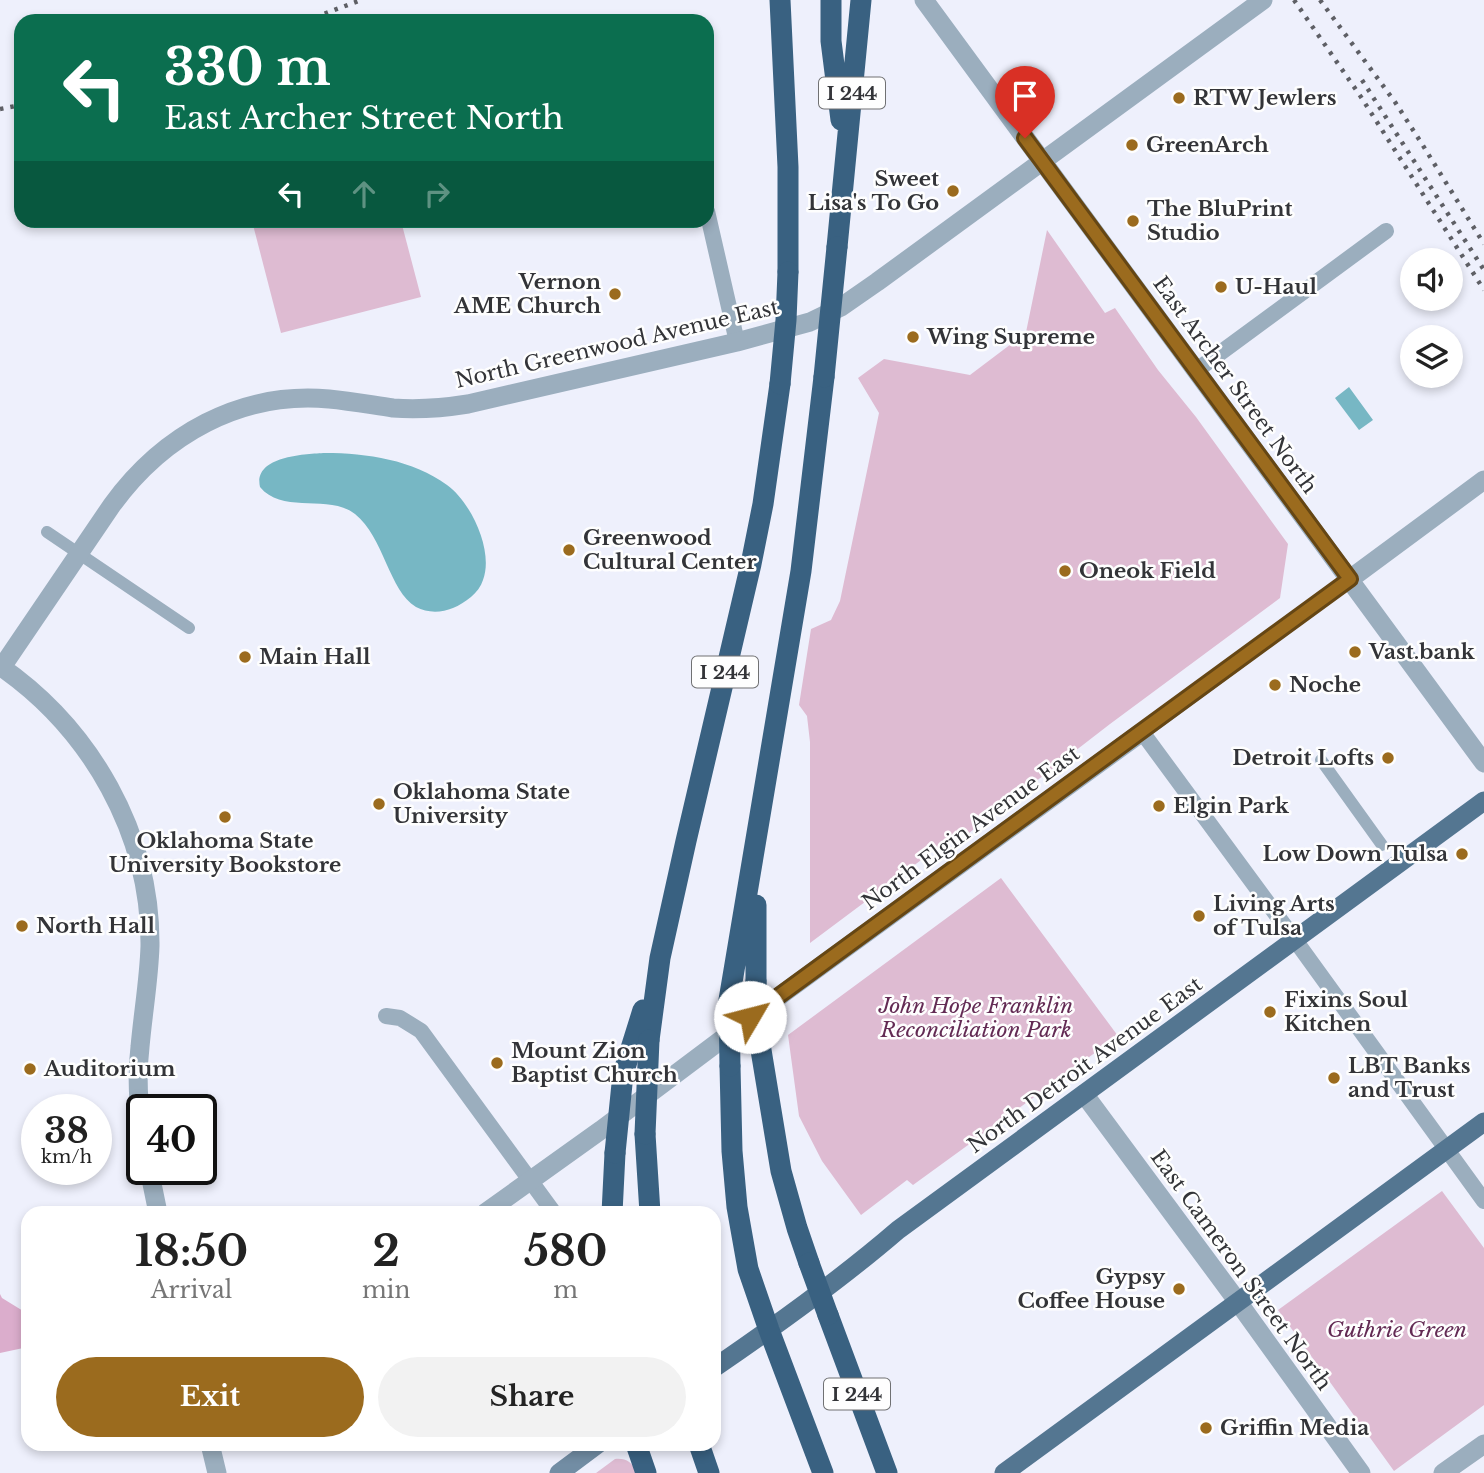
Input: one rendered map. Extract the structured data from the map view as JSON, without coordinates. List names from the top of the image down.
{
  "streets": {
    "highway": ["I 244"],
    "main road": ["North Detroit Avenue East"],
    "street": [
      "North Greenwood Avenue East",
      "East Archer Street North",
      "North Elgin Avenue East",
      "East Cameron Street North"
    ]
  },
  "crossings": [
    ["North Greenwood Avenue East", "East Archer Street North"],
    ["East Archer Street North", "North Elgin Avenue East"],
    ["North Detroit Avenue East", "East Cameron Street North"]
  ],
  "parks": ["John Hope Franklin Reconciliation Park", "Guthrie Green"],
  "places": [
    "RTW Jewlers",
    "GreenArch",
    "Sweet Lisa's To Go",
    "The BluPrint Studio",
    "U-Haul",
    "Vernon AME Church",
    "Wing Supreme",
    "Greenwood Cultural Center",
    "Oneok Field",
    "Vast.bank",
    "Main Hall",
    "Noche",
    "Detroit Lofts",
    "Oklahoma State University",
    "Elgin Park",
    "Oklahoma State University Bookstore",
    "Low Down Tulsa",
    "Living Arts of Tulsa",
    "North Hall",
    "Fixins Soul Kitchen",
    "Mount Zion Baptist Church",
    "Auditorium",
    "LBT Banks and Trust",
    "Gypsy Coffee House",
    "Griffin Media"
  ],
  "page": {
    "turn": ["330 m", "East Archer Street North"],
    "speed": "38 km/h",
    "limit": "40",
    "eta": [
      "18:50",
      "Arrival",
      "2",
      "min",
      "580",
      "m"
    ],
    "buttons": ["Exit", "Share"]
  }
}
